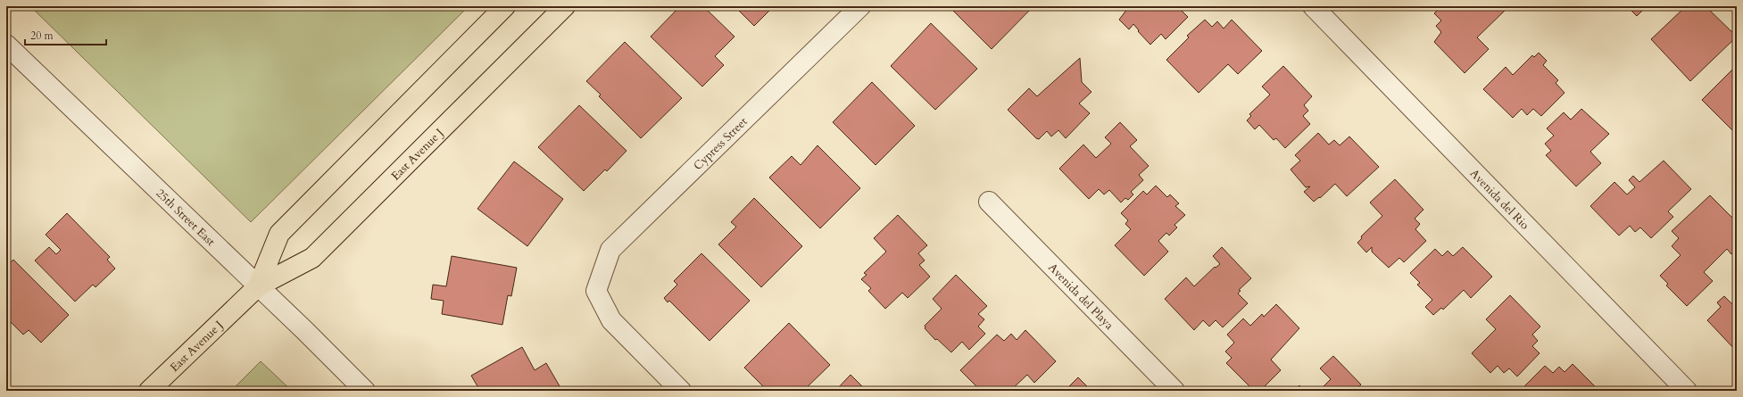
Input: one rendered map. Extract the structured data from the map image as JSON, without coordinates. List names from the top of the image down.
{
  "streets": {
    "main road": ["East Avenue J"],
    "street": [
      "Cypress Street",
      "Avenida del Rio",
      "25th Street East",
      "Avenida del Playa"
    ]
  },
  "crossings": [
    ["East Avenue J", "25th Street East"]
  ],
  "scale_bar": "20 m"
}
